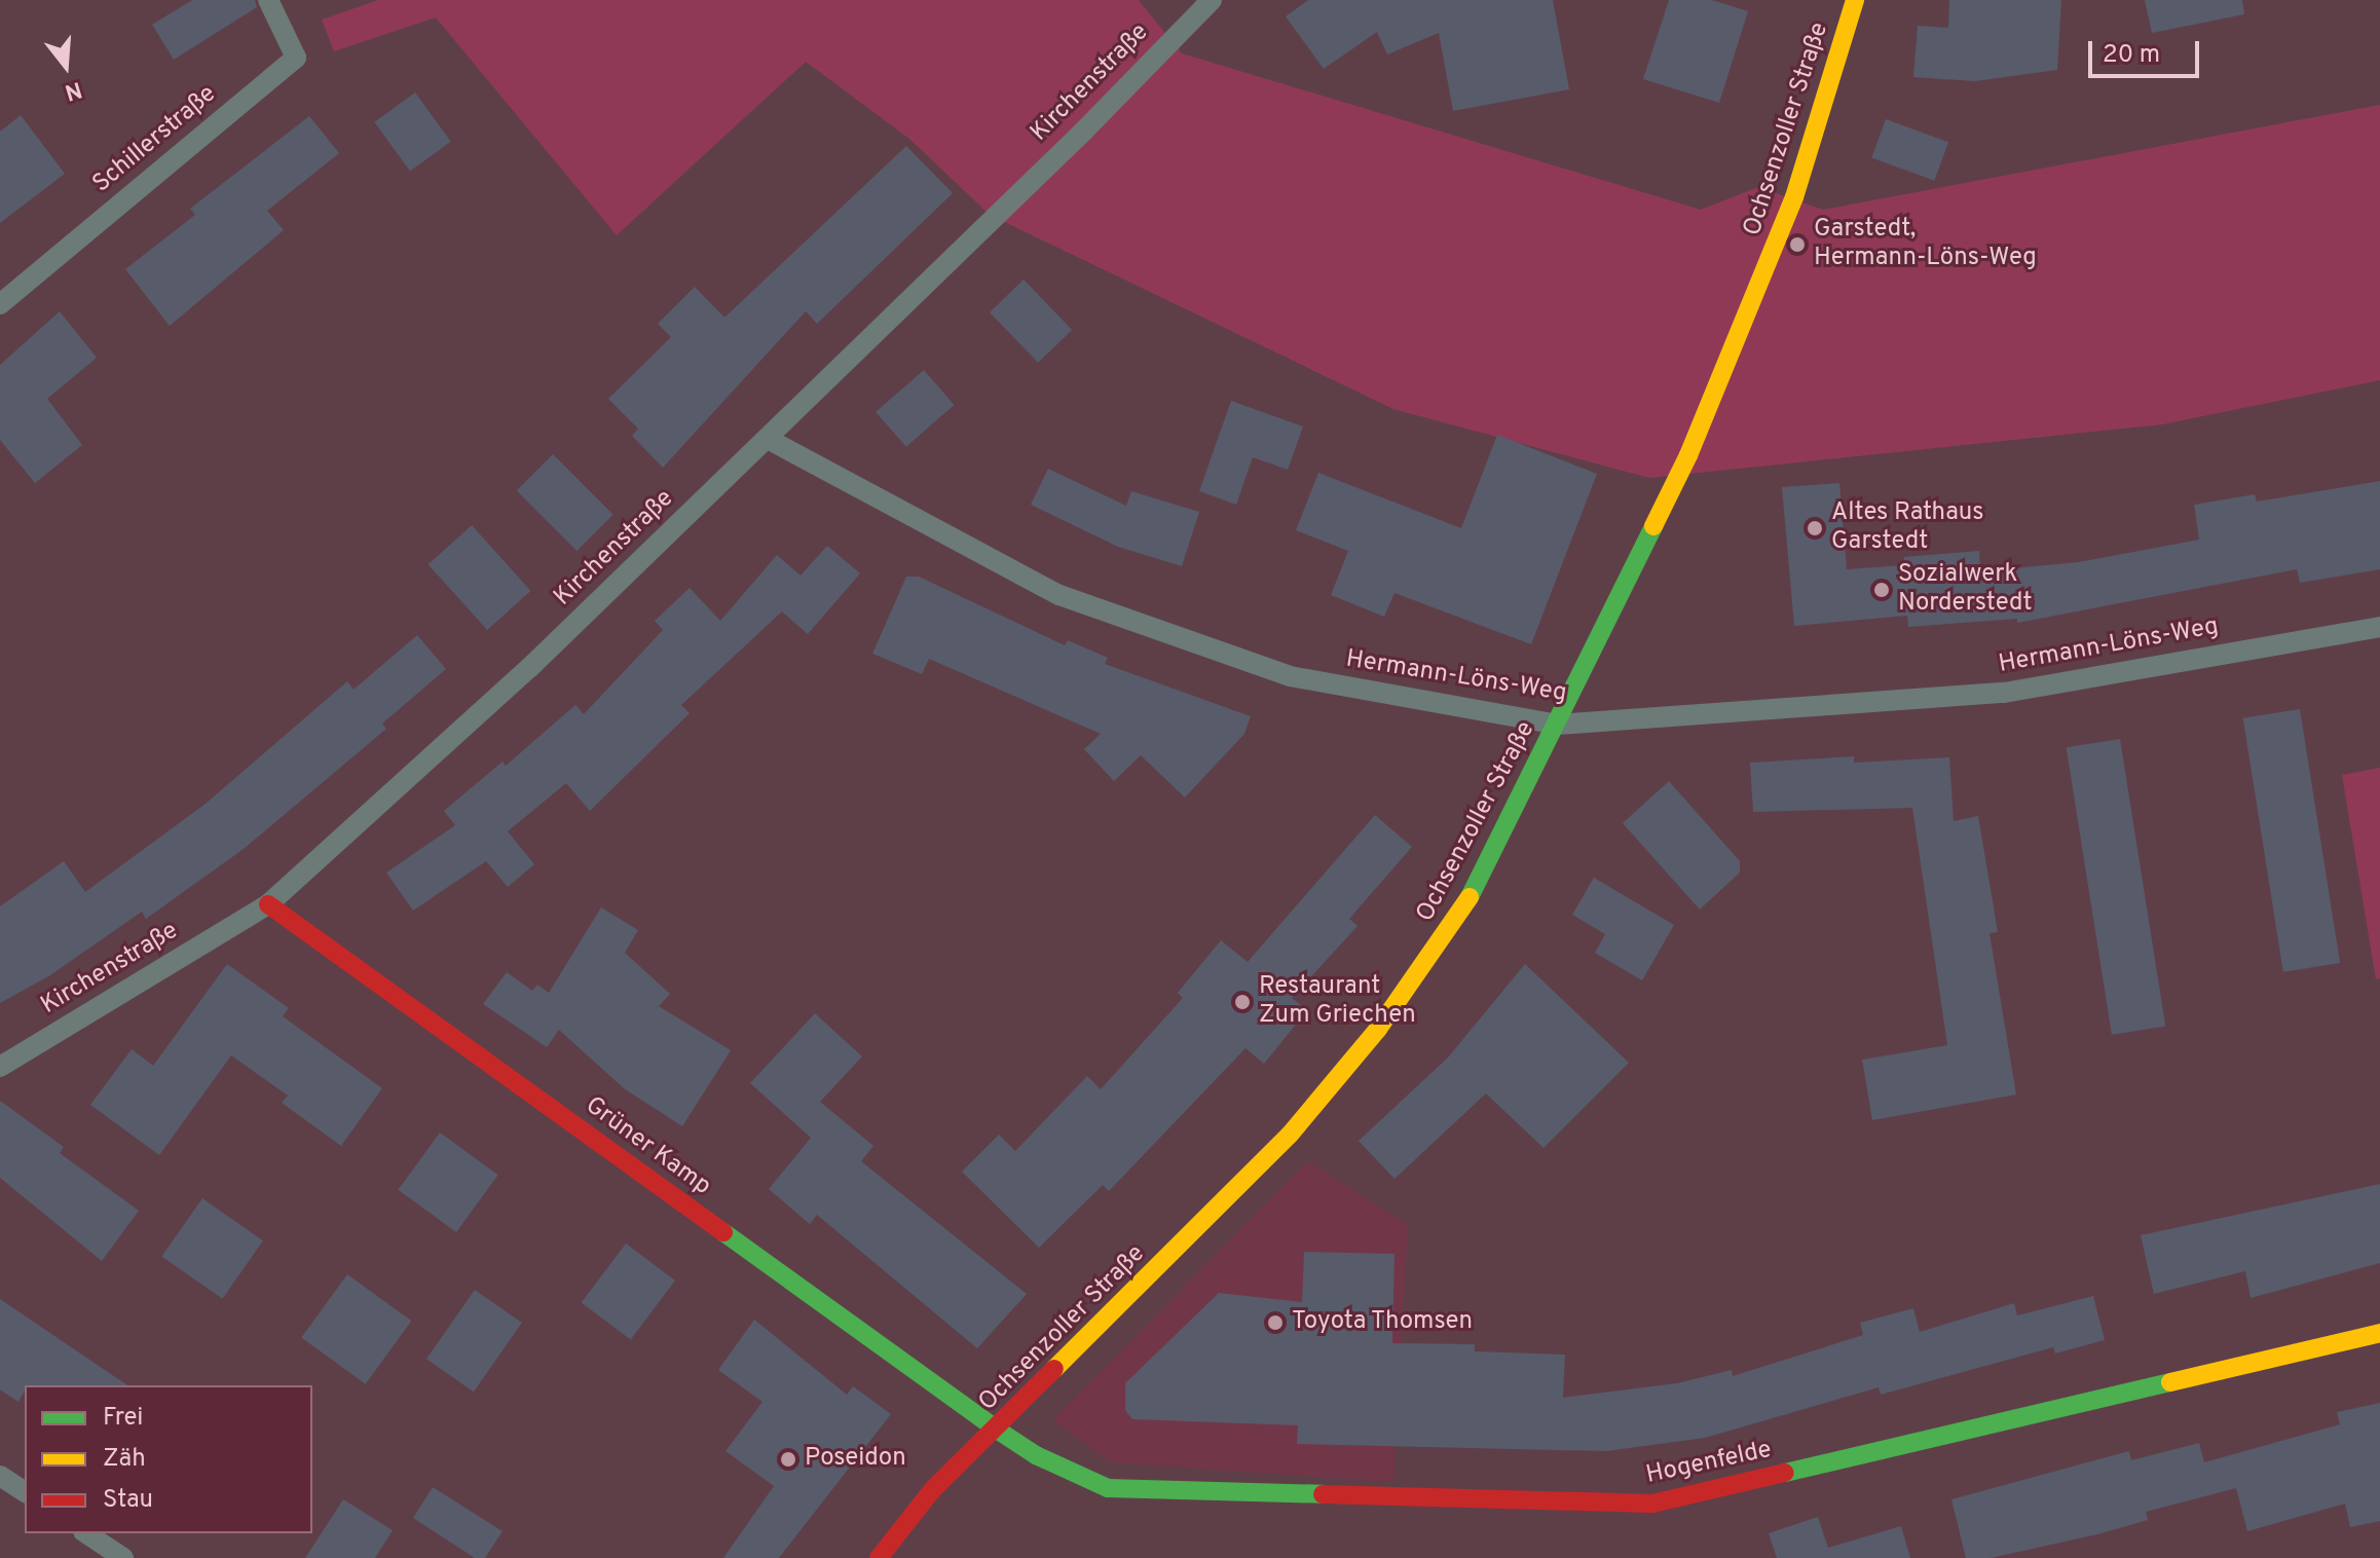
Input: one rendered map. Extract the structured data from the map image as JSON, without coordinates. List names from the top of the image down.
{
  "streets": {
    "street": [
      "Kirchenstraße",
      "Ochsenzoller Straße",
      "Schillerstraße",
      "Hermann-Löns-Weg",
      "Grüner Kamp",
      "Hogenfelde"
    ]
  },
  "crossings": [
    ["Kirchenstraße", "Hermann-Löns-Weg"],
    ["Kirchenstraße", "Grüner Kamp"],
    ["Ochsenzoller Straße", "Hermann-Löns-Weg"],
    ["Ochsenzoller Straße", "Grüner Kamp"],
    ["Ochsenzoller Straße", "Hogenfelde"],
    ["Grüner Kamp", "Hogenfelde"]
  ],
  "places": [
    "Garstedt, Hermann-Löns-Weg",
    "Altes Rathaus Garstedt",
    "Sozialwerk Norderstedt",
    "Restaurant Zum Griechen",
    "Toyota Thomsen",
    "Poseidon"
  ],
  "legend": ["Frei", "Zäh", "Stau"],
  "scale_bar": "20 m",
  "north": "bottom"
}
